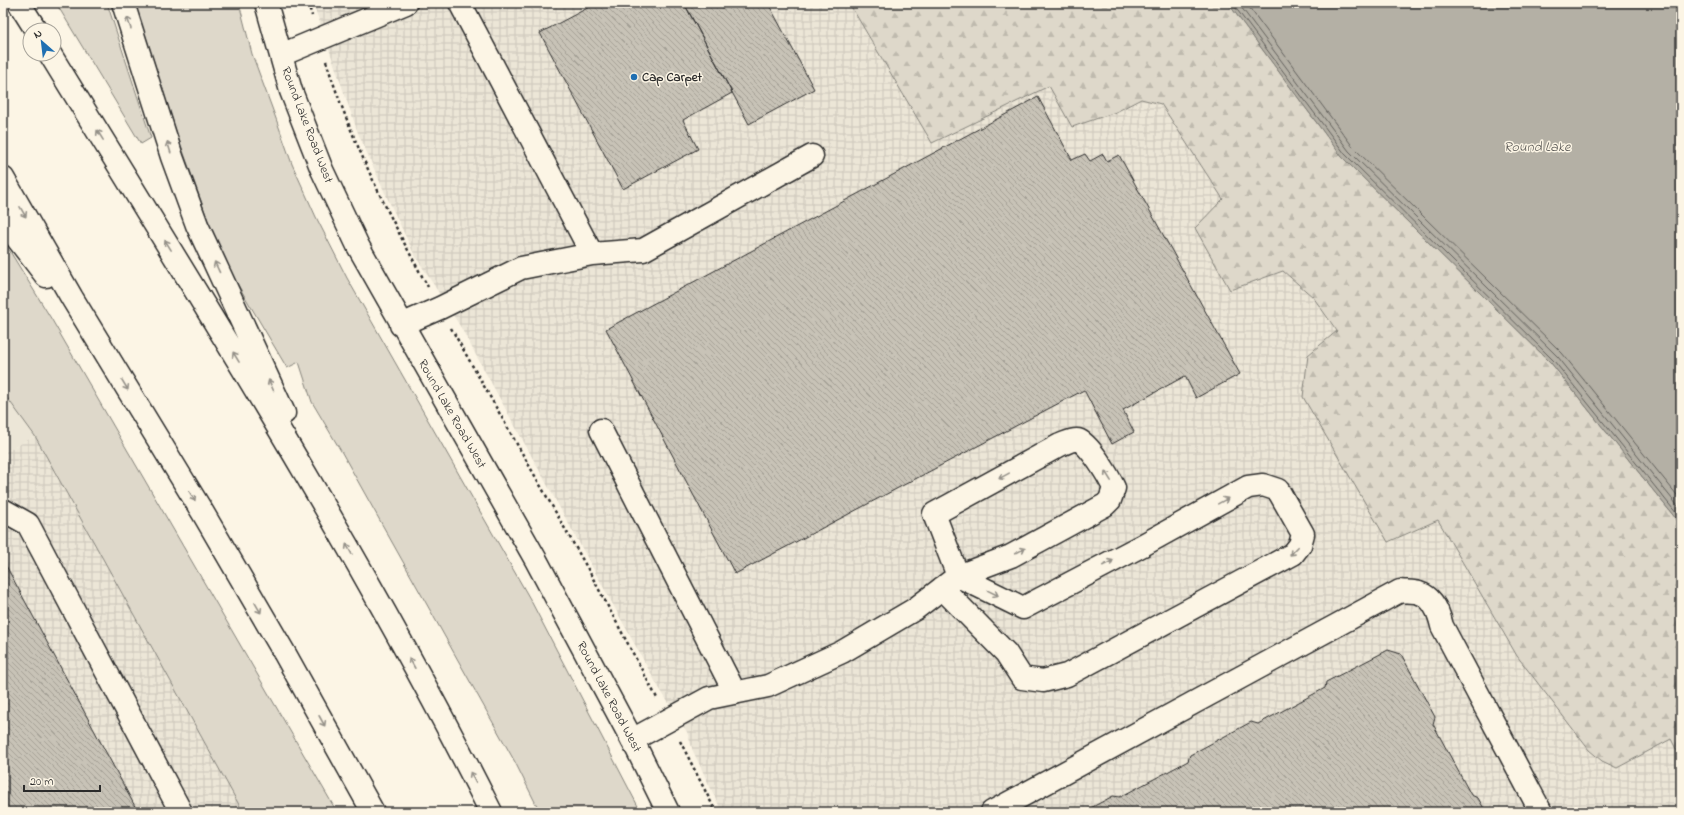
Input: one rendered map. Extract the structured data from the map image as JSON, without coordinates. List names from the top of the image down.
{
  "streets": {
    "main road": ["Round Lake Road West"]
  },
  "water": ["Round Lake"],
  "places": ["Cap Carpet"],
  "scale_bar": "20 m",
  "north": "top left"
}
